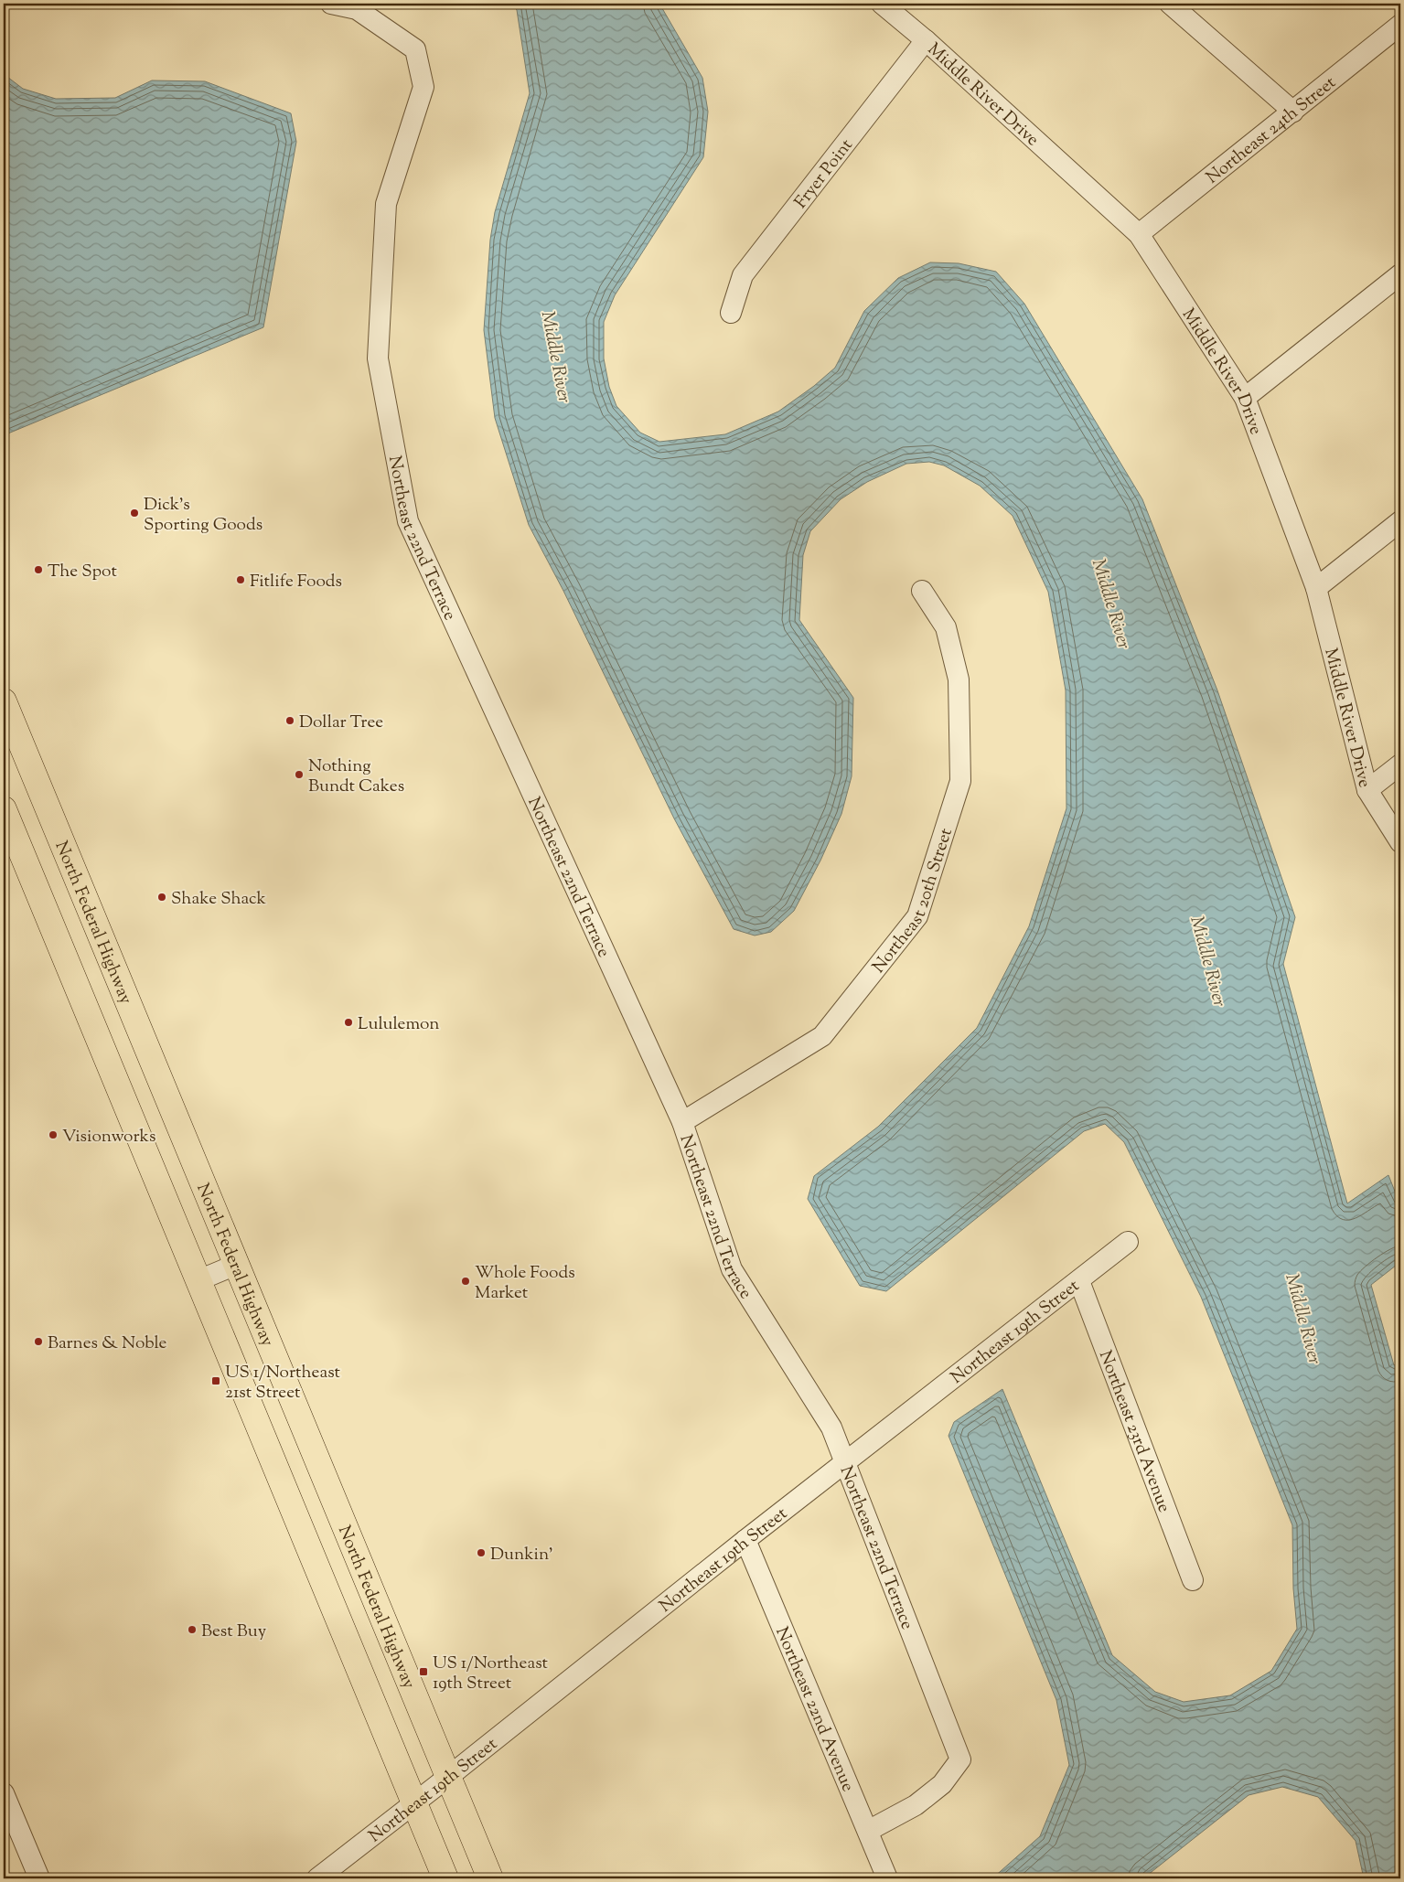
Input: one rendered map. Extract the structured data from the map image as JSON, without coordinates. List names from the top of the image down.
{
  "streets": {
    "main road": ["North Federal Highway"],
    "street": [
      "Middle River Drive",
      "Northeast 24th Street",
      "Fryer Point",
      "Northeast 22nd Terrace",
      "Northeast 20th Street",
      "Northeast 19th Street",
      "Northeast 23rd Avenue",
      "Northeast 22nd Avenue"
    ]
  },
  "crossings": [
    ["Middle River Drive", "Northeast 24th Street"],
    ["Middle River Drive", "Fryer Point"],
    ["Northeast 22nd Terrace", "Northeast 20th Street"],
    ["Northeast 22nd Terrace", "Northeast 19th Street"],
    ["Northeast 22nd Terrace", "Northeast 22nd Avenue"],
    ["North Federal Highway", "Northeast 19th Street"],
    ["Northeast 19th Street", "Northeast 23rd Avenue"],
    ["Northeast 19th Street", "Northeast 22nd Avenue"]
  ],
  "water": ["Middle River"],
  "places": {
    "other": [
      "Dick's Sporting Goods",
      "The Spot",
      "Fitlife Foods",
      "Dollar Tree",
      "Nothing Bundt Cakes",
      "Shake Shack",
      "Lululemon",
      "Visionworks",
      "Whole Foods Market",
      "Barnes & Noble",
      "Dunkin'",
      "Best Buy"
    ],
    "transit": ["US 1/Northeast 21st Street", "US 1/Northeast 19th Street"]
  }
}
